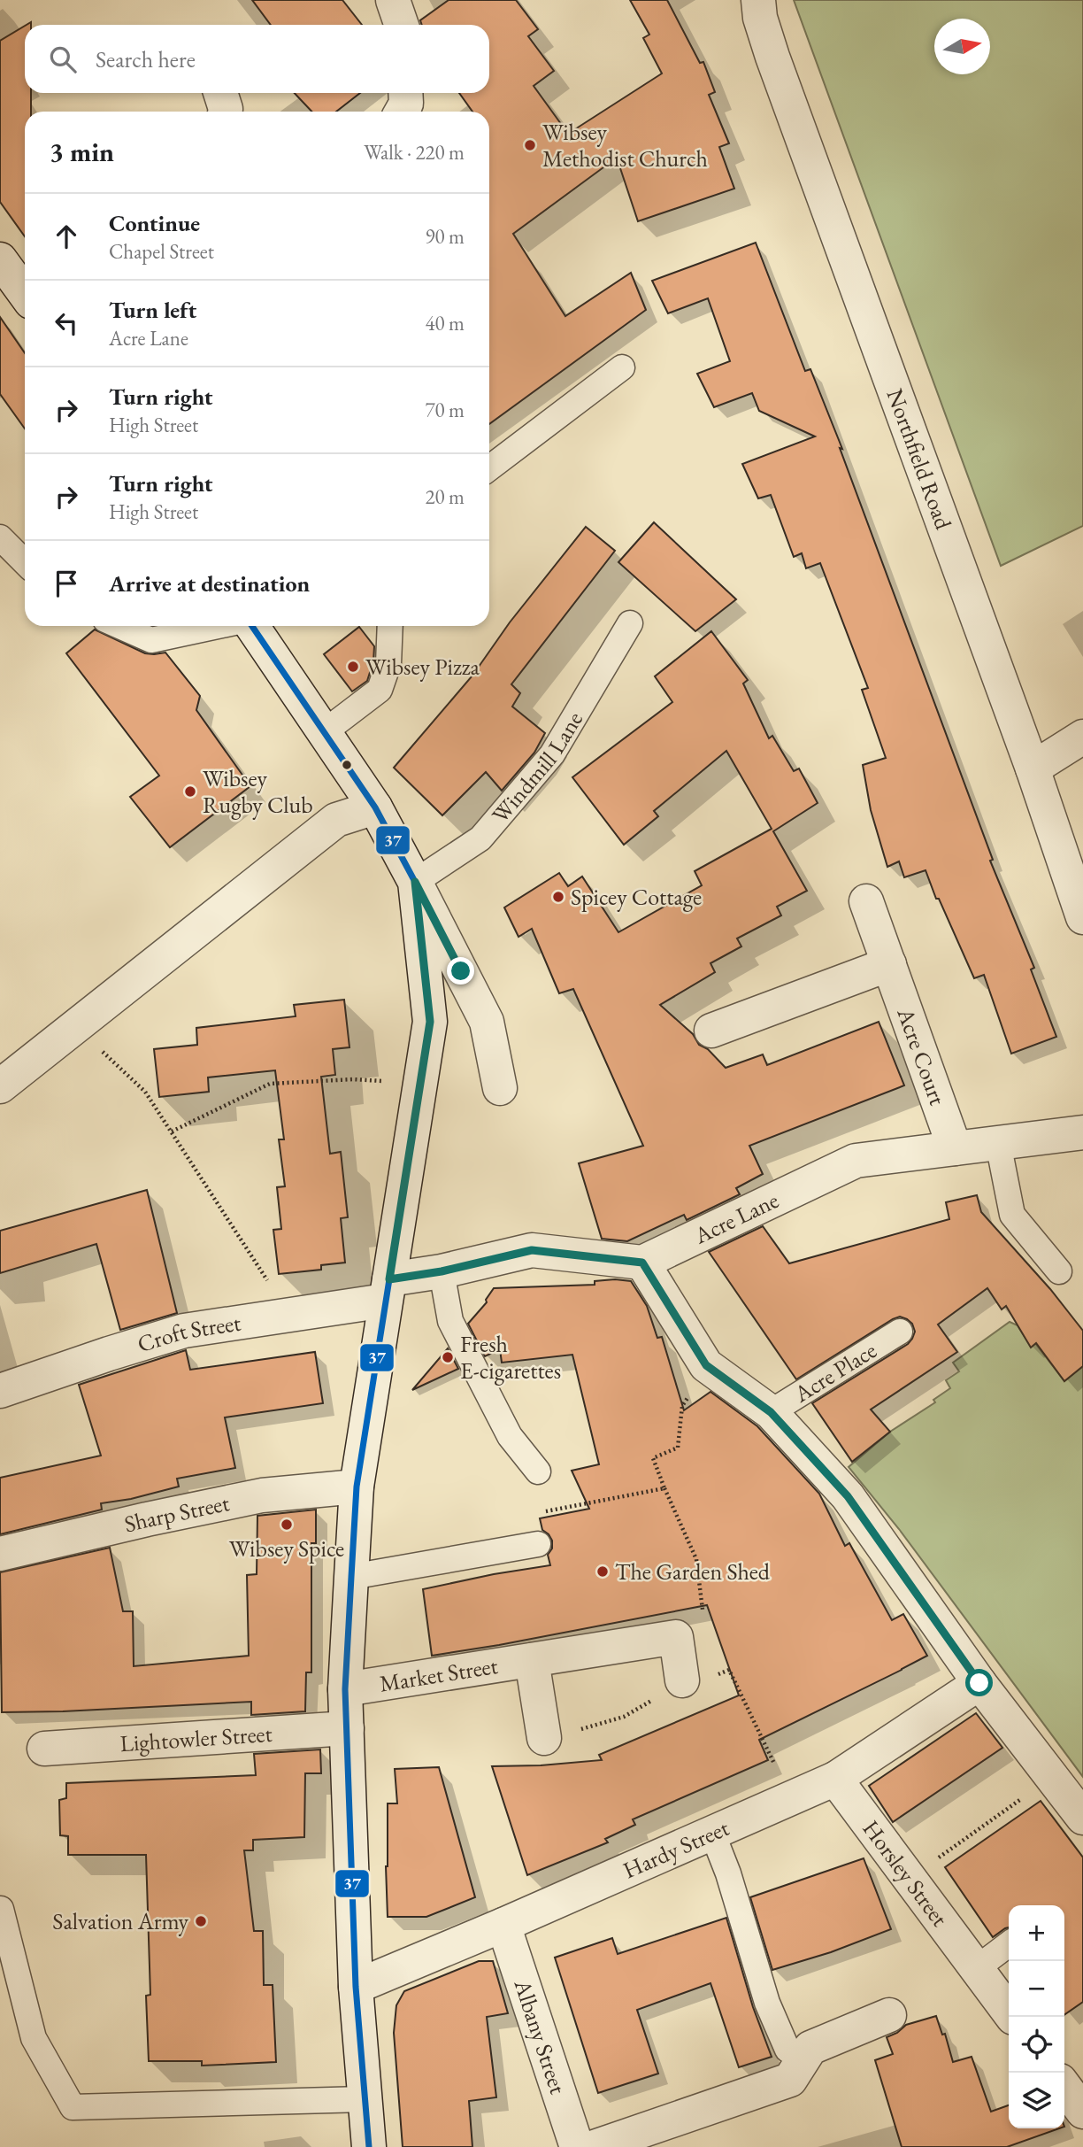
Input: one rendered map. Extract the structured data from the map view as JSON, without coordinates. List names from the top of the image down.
{
  "streets": {
    "street": [
      "Northfield Road",
      "Acre Court",
      "Acre Lane",
      "Croft Street",
      "Sharp Street",
      "Market Street",
      "Lightowler Street",
      "Hardy Street",
      "Horsley Street",
      "Albany Street"
    ],
    "lane": ["Windmill Lane", "Acre Place"]
  },
  "crossings": [
    ["Acre Court", "Acre Lane"],
    ["Hardy Street", "Horsley Street"],
    ["Hardy Street", "Albany Street"]
  ],
  "places": [
    "Wibsey Methodist Church",
    "Wibsey Pizza",
    "Wibsey Rugby Club",
    "Spicey Cottage",
    "Fresh E-cigarettes",
    "Wibsey Spice",
    "The Garden Shed",
    "Salvation Army"
  ],
  "lines": ["transit line 37"],
  "north": "right",
  "page": {
    "search": "Search here",
    "heading": ["3 min", "Walk · 220 m"],
    "list": [
      ["Continue", "Chapel Street", "90 m"],
      ["Turn left", "Acre Lane", "40 m"],
      ["Turn right", "High Street", "70 m"],
      ["Turn right", "High Street", "20 m"],
      "Arrive at destination"
    ],
    "map_buttons": ["+", "−"]
  }
}
